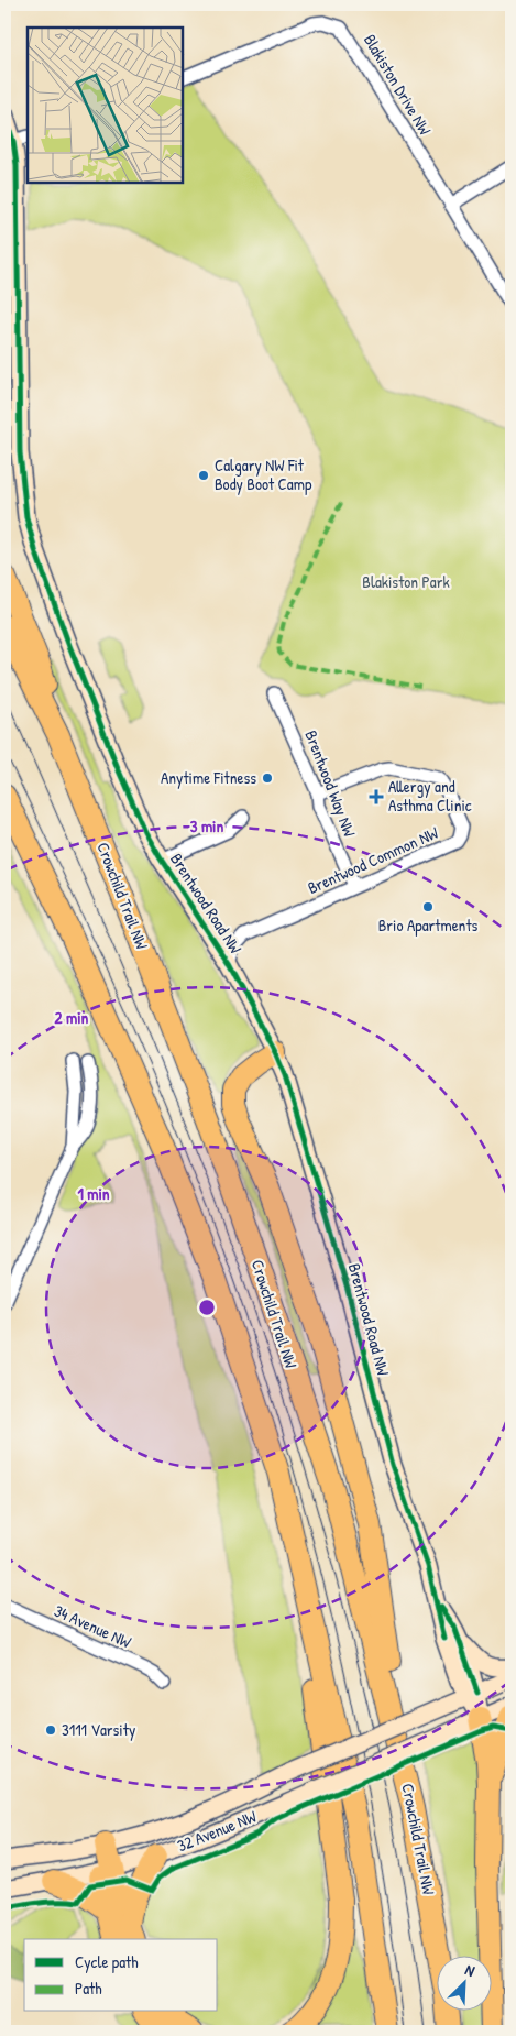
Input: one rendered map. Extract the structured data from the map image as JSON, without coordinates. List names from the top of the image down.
{
  "streets": {
    "highway": ["Crowchild Trail NW"],
    "street": [
      "Blakiston Drive NW",
      "Brentwood Way NW",
      "Brentwood Common NW",
      "Brentwood Road NW",
      "34 Avenue NW",
      "32 Avenue NW"
    ]
  },
  "crossings": [
    ["Brentwood Way NW", "Brentwood Common NW"],
    ["Brentwood Common NW", "Brentwood Road NW"],
    ["Brentwood Road NW", "32 Avenue NW"]
  ],
  "parks": ["Blakiston Park"],
  "places": {
    "other": [
      "Calgary NW Fit Body Boot Camp",
      "Anytime Fitness",
      "Brio Apartments",
      "3111 Varsity"
    ],
    "health": ["Allergy and Asthma Clinic"]
  },
  "legend": ["Cycle path", "Path"],
  "north": "top right",
  "rings": ["3 min", "2 min", "1 min"]
}
